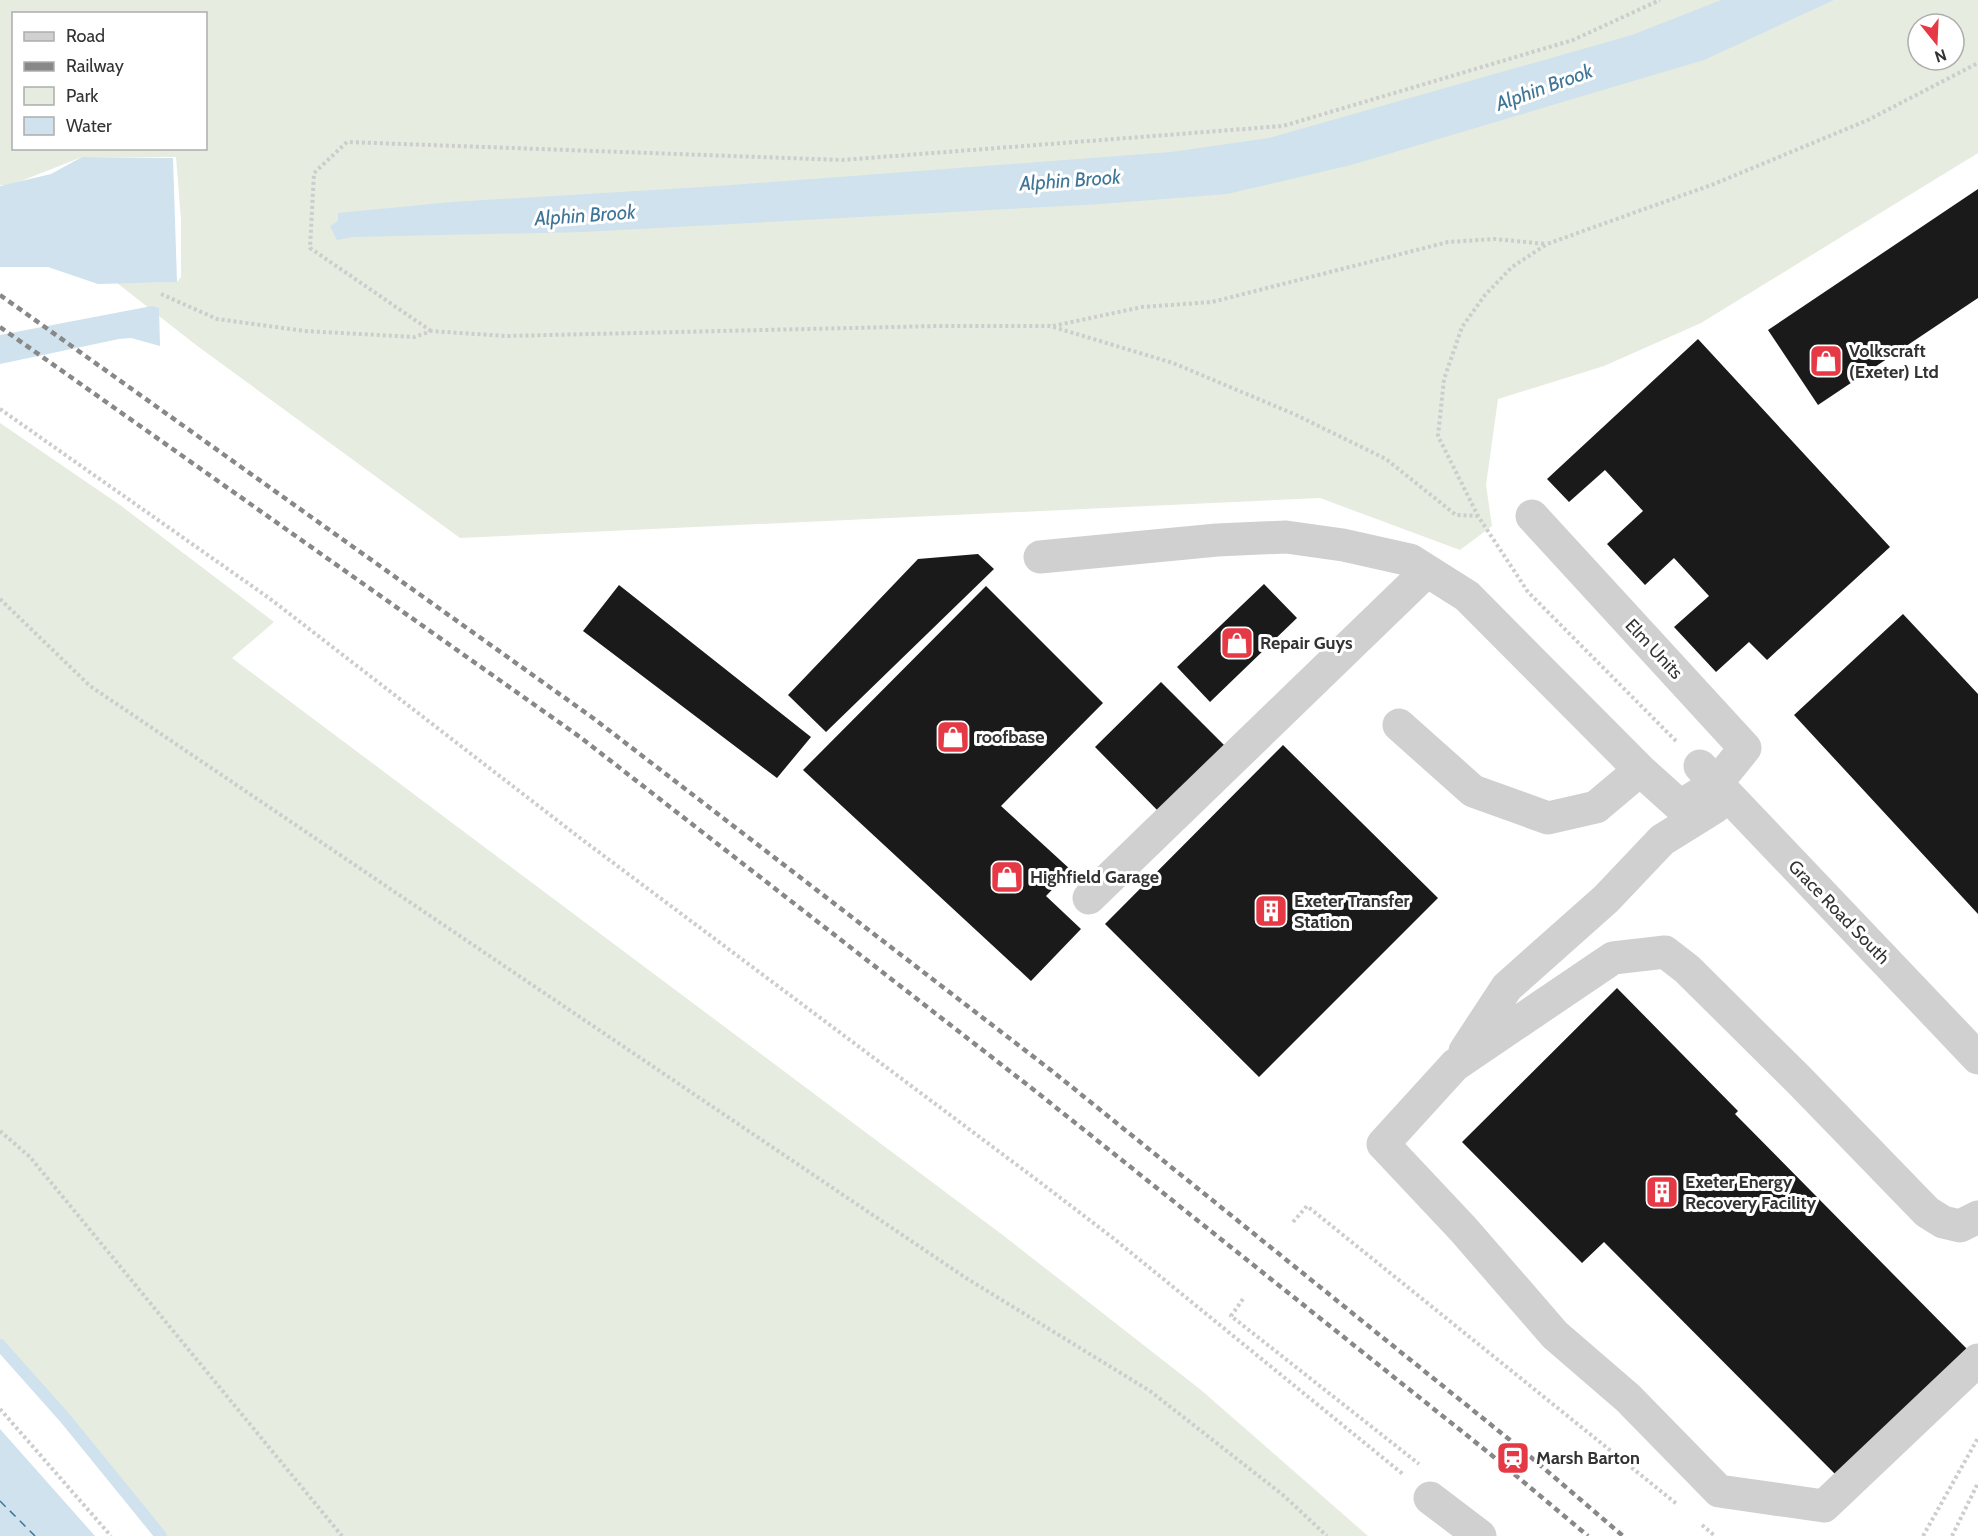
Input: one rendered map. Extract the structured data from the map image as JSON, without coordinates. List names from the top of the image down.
{
  "streets": {
    "street": ["Elm Units", "Grace Road South"]
  },
  "crossings": [
    ["Elm Units", "Grace Road South"]
  ],
  "water": ["Alphin Brook"],
  "places": {
    "shop": [
      "Volkscraft (Exeter) Ltd",
      "Repair Guys",
      "roofbase",
      "Highfield Garage"
    ],
    "building": ["Exeter Transfer Station", "Exeter Energy Recovery Facility"],
    "station": ["Marsh Barton"]
  },
  "legend": [
    "Road",
    "Railway",
    "Park",
    "Water"
  ],
  "north": "bottom"
}
